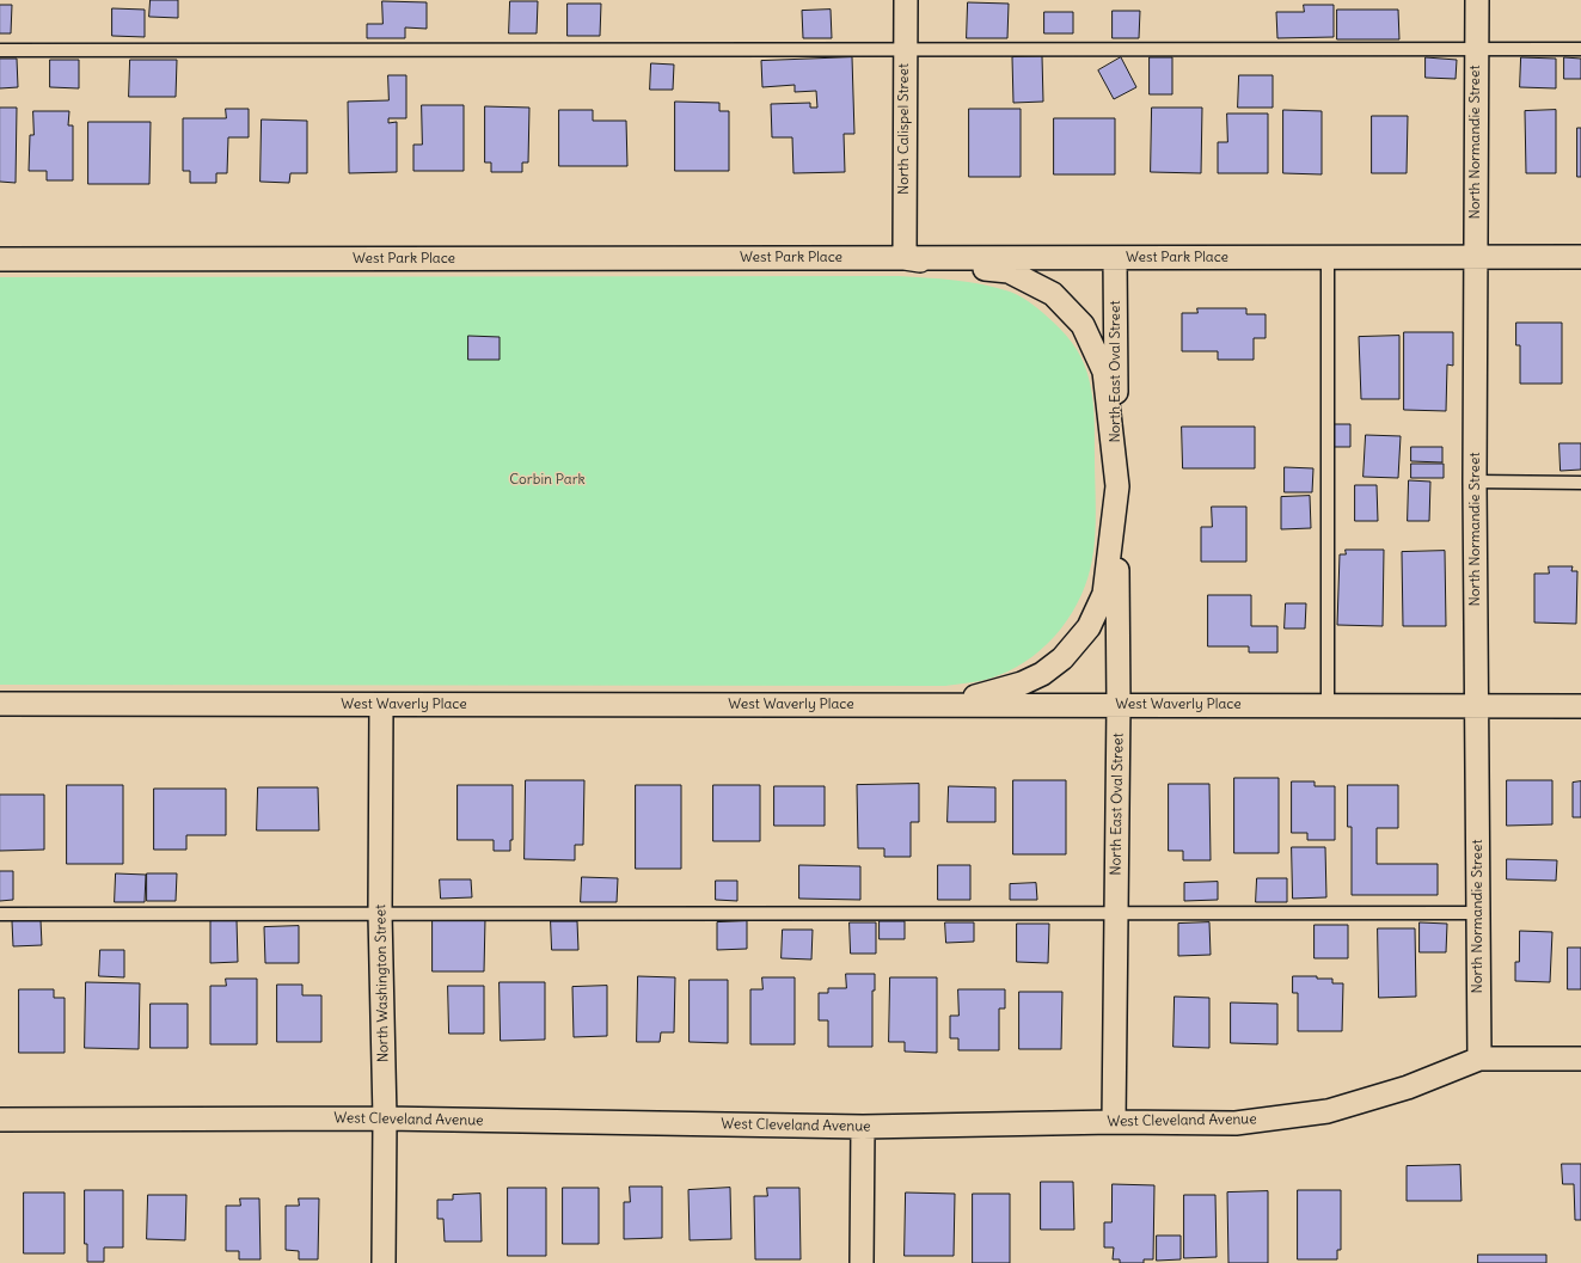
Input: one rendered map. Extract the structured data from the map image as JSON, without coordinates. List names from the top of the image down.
{
  "streets": {
    "street": [
      "North Calispel Street",
      "North Normandie Street",
      "West Park Place",
      "North East Oval Street",
      "West Waverly Place",
      "North Washington Street",
      "West Cleveland Avenue"
    ]
  },
  "crossings": [
    ["North Calispel Street", "West Park Place"],
    ["North Calispel Street", "North East Oval Street"],
    ["North Normandie Street", "West Park Place"],
    ["North Normandie Street", "West Waverly Place"],
    ["North Normandie Street", "West Cleveland Avenue"],
    ["West Park Place", "North East Oval Street"],
    ["North East Oval Street", "West Waverly Place"],
    ["North East Oval Street", "West Cleveland Avenue"],
    ["West Waverly Place", "North Washington Street"],
    ["North Washington Street", "West Cleveland Avenue"]
  ],
  "parks": ["Corbin Park"]
}
